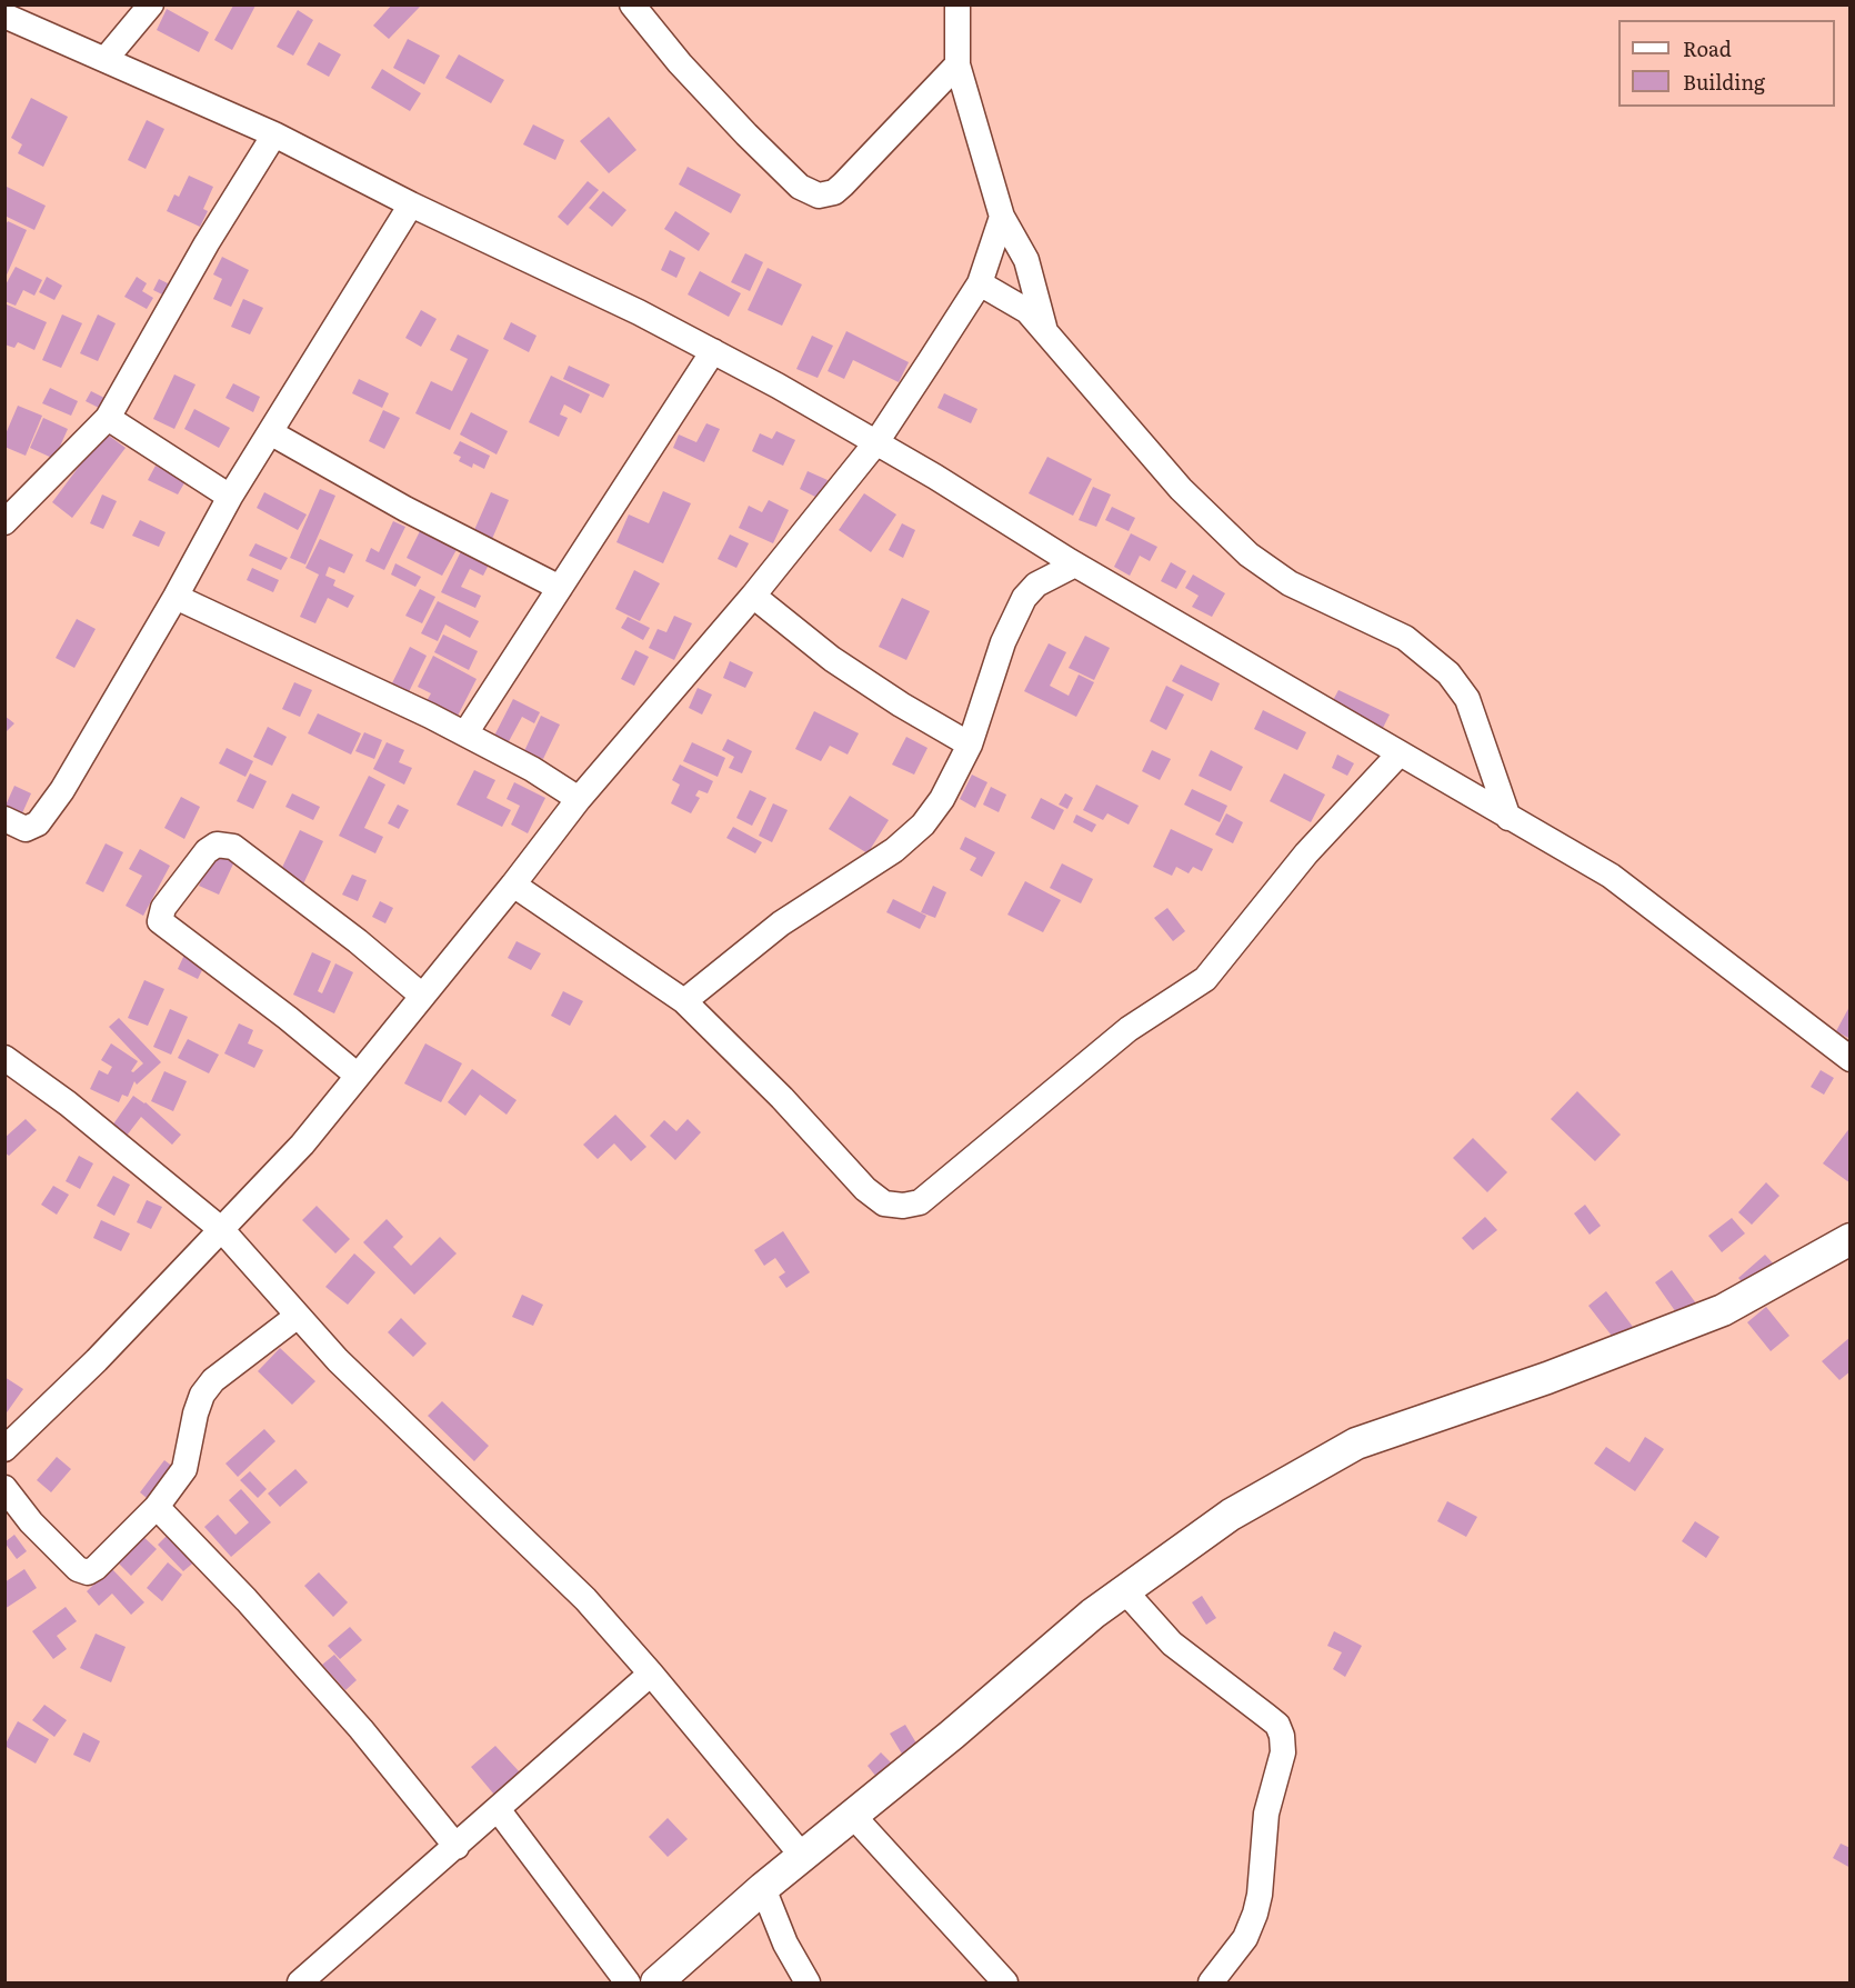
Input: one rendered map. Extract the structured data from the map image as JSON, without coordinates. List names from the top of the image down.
{
  "legend": ["Road", "Building"]
}
